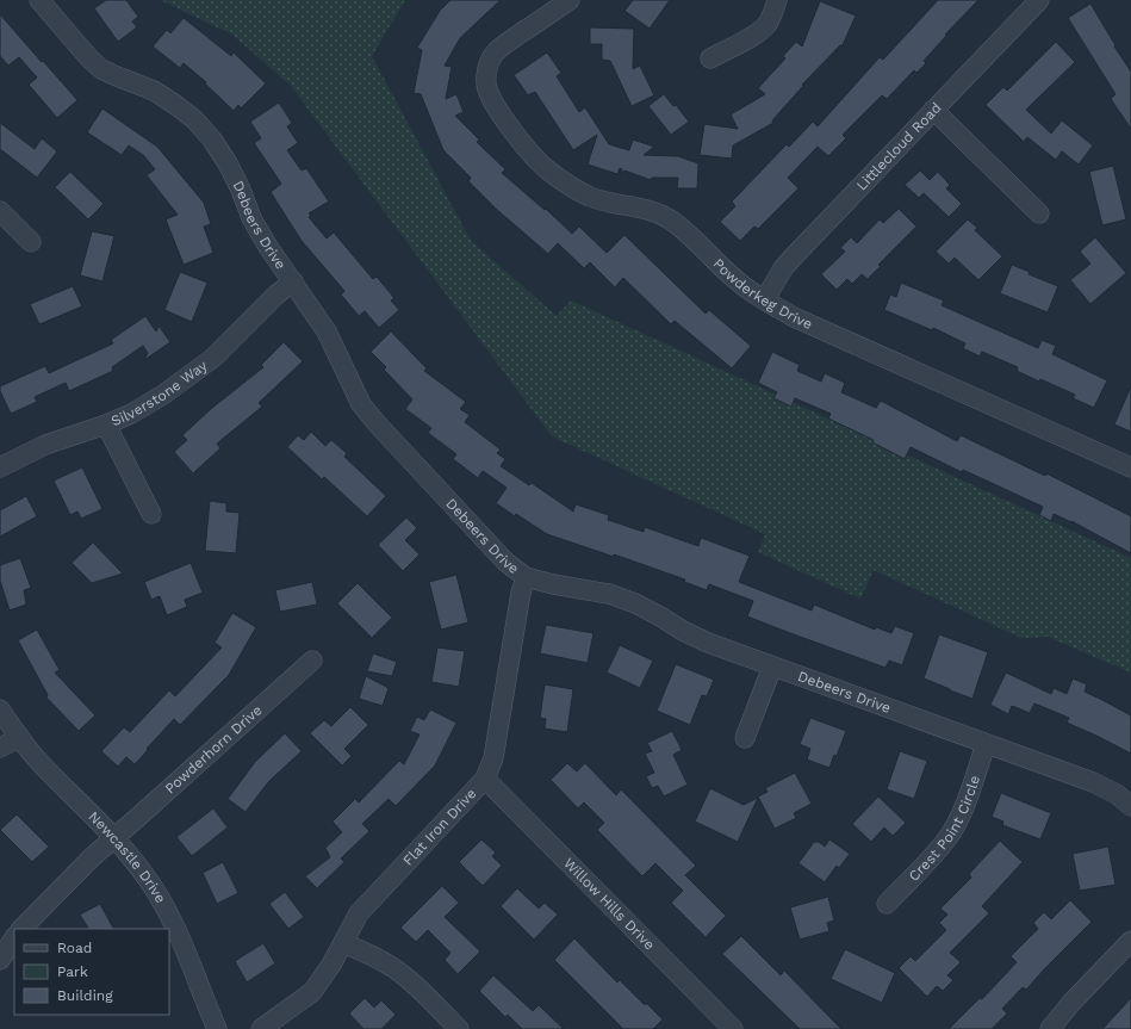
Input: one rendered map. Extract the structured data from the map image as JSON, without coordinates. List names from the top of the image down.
{
  "streets": {
    "street": [
      "Littlecloud Road",
      "Debeers Drive",
      "Powderkeg Drive",
      "Silverstone Way",
      "Powderhorn Drive",
      "Crest Point Circle",
      "Flat Iron Drive",
      "Newcastle Drive",
      "Willow Hills Drive"
    ]
  },
  "crossings": [
    ["Littlecloud Road", "Powderkeg Drive"],
    ["Debeers Drive", "Silverstone Way"],
    ["Debeers Drive", "Crest Point Circle"],
    ["Debeers Drive", "Flat Iron Drive"],
    ["Powderhorn Drive", "Newcastle Drive"],
    ["Flat Iron Drive", "Willow Hills Drive"]
  ],
  "legend": ["Road", "Park", "Building"]
}
